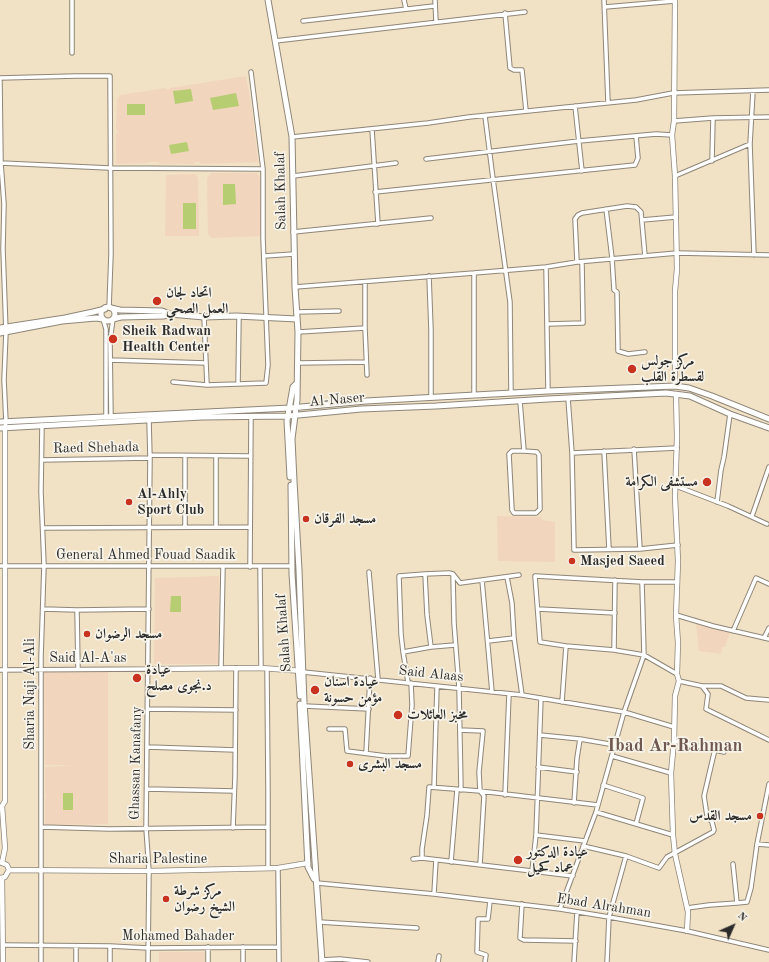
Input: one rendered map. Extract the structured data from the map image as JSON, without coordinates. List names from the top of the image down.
{
  "streets": {
    "main road": ["Salah Khalaf", "Al-Naser"],
    "street": [
      "Raed Shehada",
      "General Ahmed Fouad Saadik",
      "Said Al-A'as",
      "Said Alaas",
      "Sharia Naji Al-Ali",
      "Ghassan Kanafany",
      "Sharia Palestine",
      "Ebad Alrahman",
      "Mohamed Bahader"
    ]
  },
  "crossings": [
    ["Salah Khalaf", "Al-Naser"],
    ["Salah Khalaf", "General Ahmed Fouad Saadik"],
    ["Salah Khalaf", "Said Alaas"],
    ["Salah Khalaf", "Sharia Palestine"],
    ["Salah Khalaf", "Ebad Alrahman"],
    ["Al-Naser", "Sharia Naji Al-Ali"],
    ["Al-Naser", "Ghassan Kanafany"],
    ["Raed Shehada", "Sharia Naji Al-Ali"],
    ["Raed Shehada", "Ghassan Kanafany"],
    ["General Ahmed Fouad Saadik", "Sharia Naji Al-Ali"],
    ["General Ahmed Fouad Saadik", "Ghassan Kanafany"],
    ["Said Al-A'as", "Said Alaas"],
    ["Said Al-A'as", "Sharia Naji Al-Ali"],
    ["Said Al-A'as", "Ghassan Kanafany"],
    ["Said Alaas", "Ghassan Kanafany"],
    ["Sharia Naji Al-Ali", "Sharia Palestine"],
    ["Sharia Naji Al-Ali", "Mohamed Bahader"],
    ["Ghassan Kanafany", "Sharia Palestine"],
    ["Ghassan Kanafany", "Mohamed Bahader"]
  ],
  "districts": ["Ibad Ar-Rahman"],
  "places": [
    "اتحاد لجان العمل الصحي",
    "Sheik Radwan Health Center",
    "مركز جولس لقسطرة القلب",
    "مستشفى الكرامة",
    "Al-Ahly Sport Club",
    "مسجد الفرقان",
    "Masjed Saeed",
    "مسجد الرضوان",
    "عيادة د.نجوى مصلح",
    "عيادة اسنان مؤمن حسونة",
    "مخبز العائلات",
    "مسجد البشرى",
    "مسجد القدس",
    "عيادة الدكتور عماد كحيل",
    "مركز شرطة الشيخ رضوان"
  ],
  "north": "top right"
}
